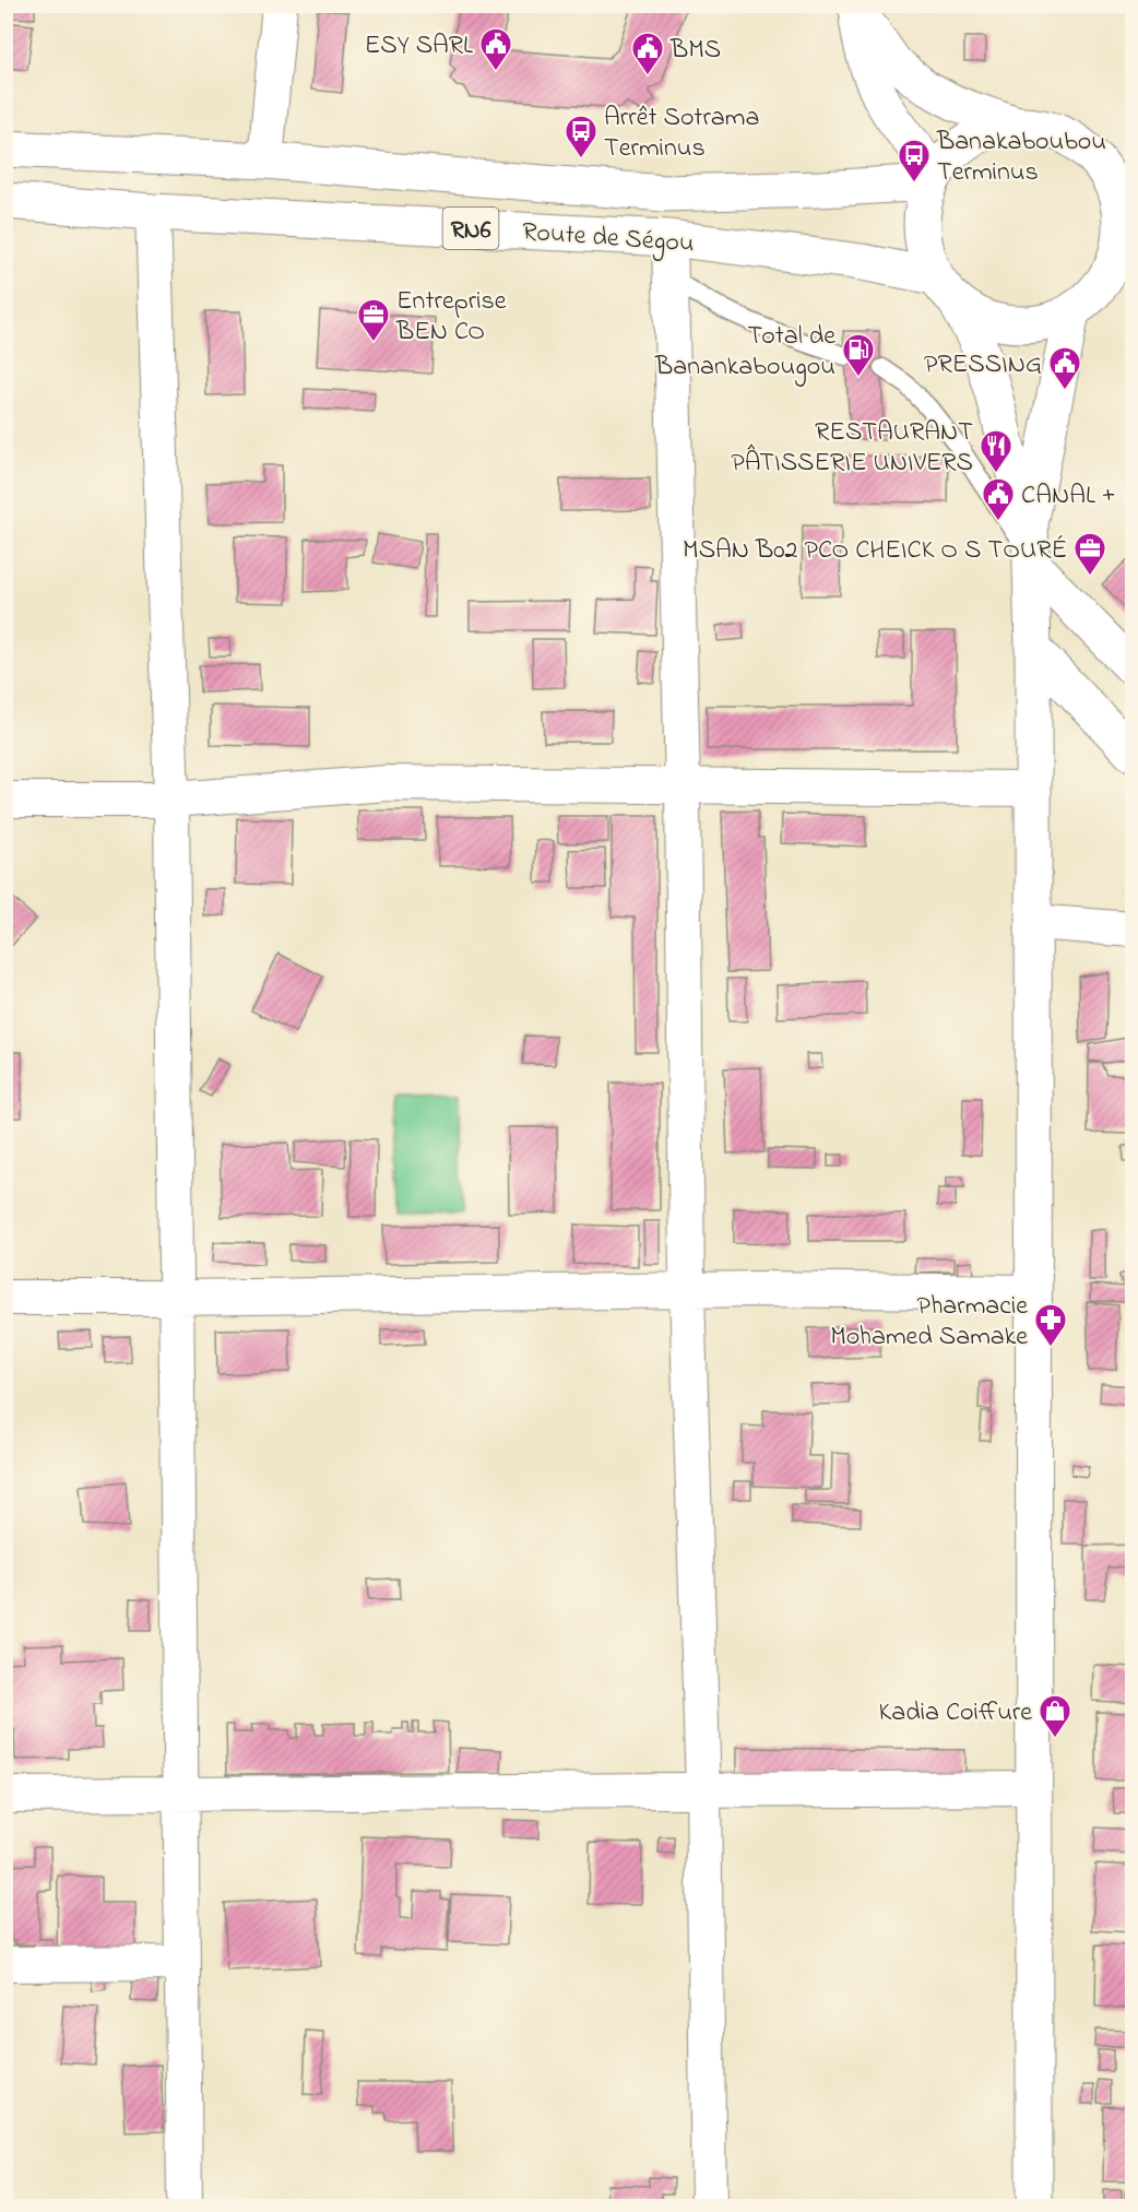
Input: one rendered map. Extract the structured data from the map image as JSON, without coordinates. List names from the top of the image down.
{
  "streets": {
    "main road": ["RN6", "Route de Ségou"]
  },
  "places": {
    "public building": [
      "ESY SARL",
      "BMS",
      "PRESSING",
      "CANAL +"
    ],
    "bus stop": ["Arrêt Sotrama Terminus", "Banakaboubou Terminus"],
    "office": ["Entreprise BEN CO", "MSAN B02 PCO CHEICK O S TOURÉ"],
    "fuel station": ["Total de Banankabougou"],
    "restaurant": ["RESTAURANT PÂTISSERIE UNIVERS"],
    "pharmacy": ["Pharmacie Mohamed Samake"],
    "shop": ["Kadia Coiffure"]
  }
}
